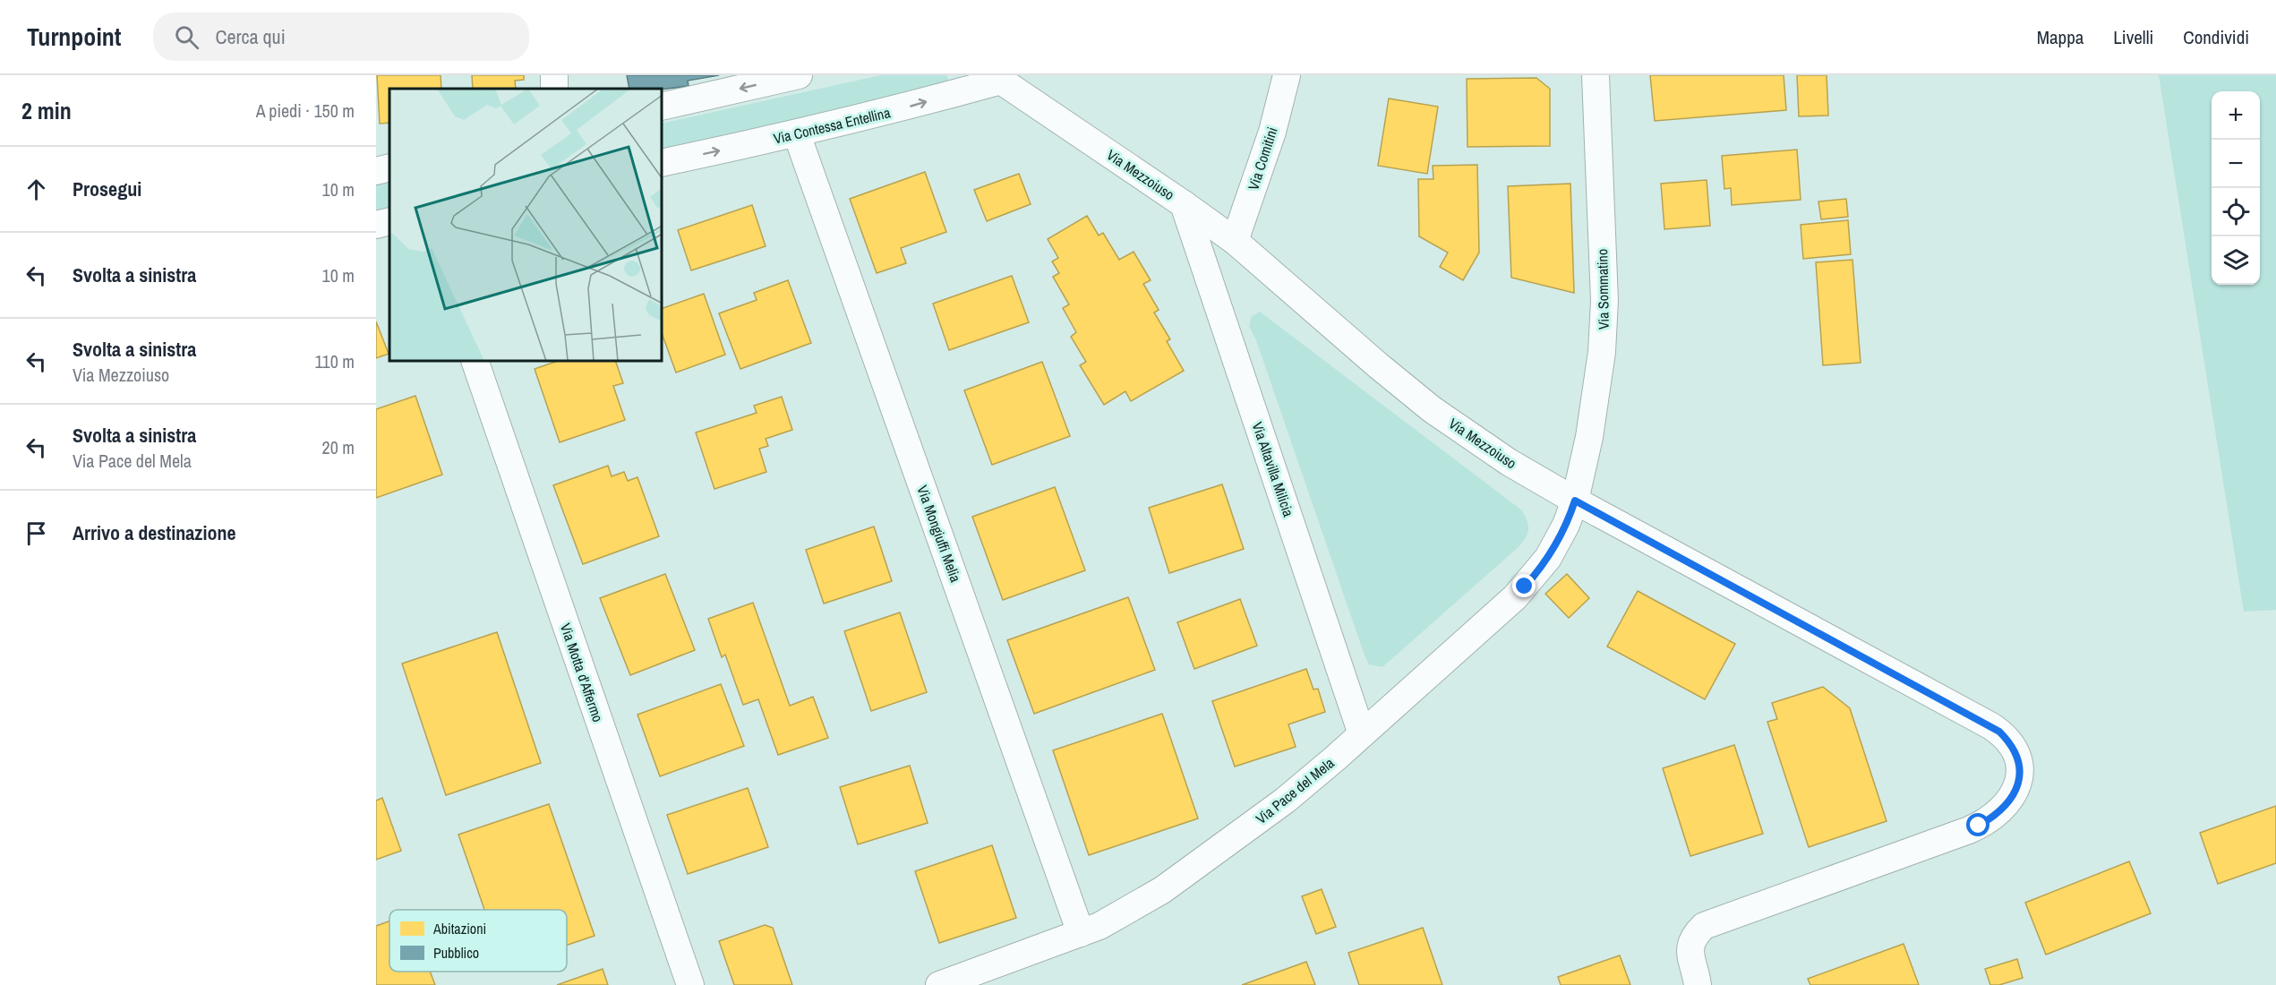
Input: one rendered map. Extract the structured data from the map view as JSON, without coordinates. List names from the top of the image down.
{
  "streets": {
    "street": [
      "Via Contessa Entellina",
      "Via Comitini",
      "Via Mezzoiuso",
      "Via Sommatino",
      "Via Altavilla Milicia",
      "Via Mongiuffi Melia",
      "Via Motta d'Affermo",
      "Via Pace del Mela"
    ]
  },
  "crossings": [
    ["Via Contessa Entellina", "Via Mezzoiuso"],
    ["Via Contessa Entellina", "Via Mongiuffi Melia"],
    ["Via Comitini", "Via Mezzoiuso"],
    ["Via Mezzoiuso", "Via Sommatino"],
    ["Via Mezzoiuso", "Via Altavilla Milicia"],
    ["Via Mezzoiuso", "Via Pace del Mela"],
    ["Via Sommatino", "Via Pace del Mela"],
    ["Via Altavilla Milicia", "Via Pace del Mela"],
    ["Via Mongiuffi Melia", "Via Pace del Mela"]
  ],
  "legend": ["Abitazioni", "Pubblico"],
  "page": {
    "header": "Turnpoint",
    "search": "Cerca qui",
    "nav": ["Mappa", "Livelli", "Condividi"],
    "heading": ["2 min", "A piedi · 150 m"],
    "map_buttons": ["+", "−"],
    "list": [
      ["Prosegui", "10 m"],
      ["Svolta a sinistra", "10 m"],
      ["Svolta a sinistra", "Via Mezzoiuso", "110 m"],
      ["Svolta a sinistra", "Via Pace del Mela", "20 m"],
      "Arrivo a destinazione"
    ]
  }
}
